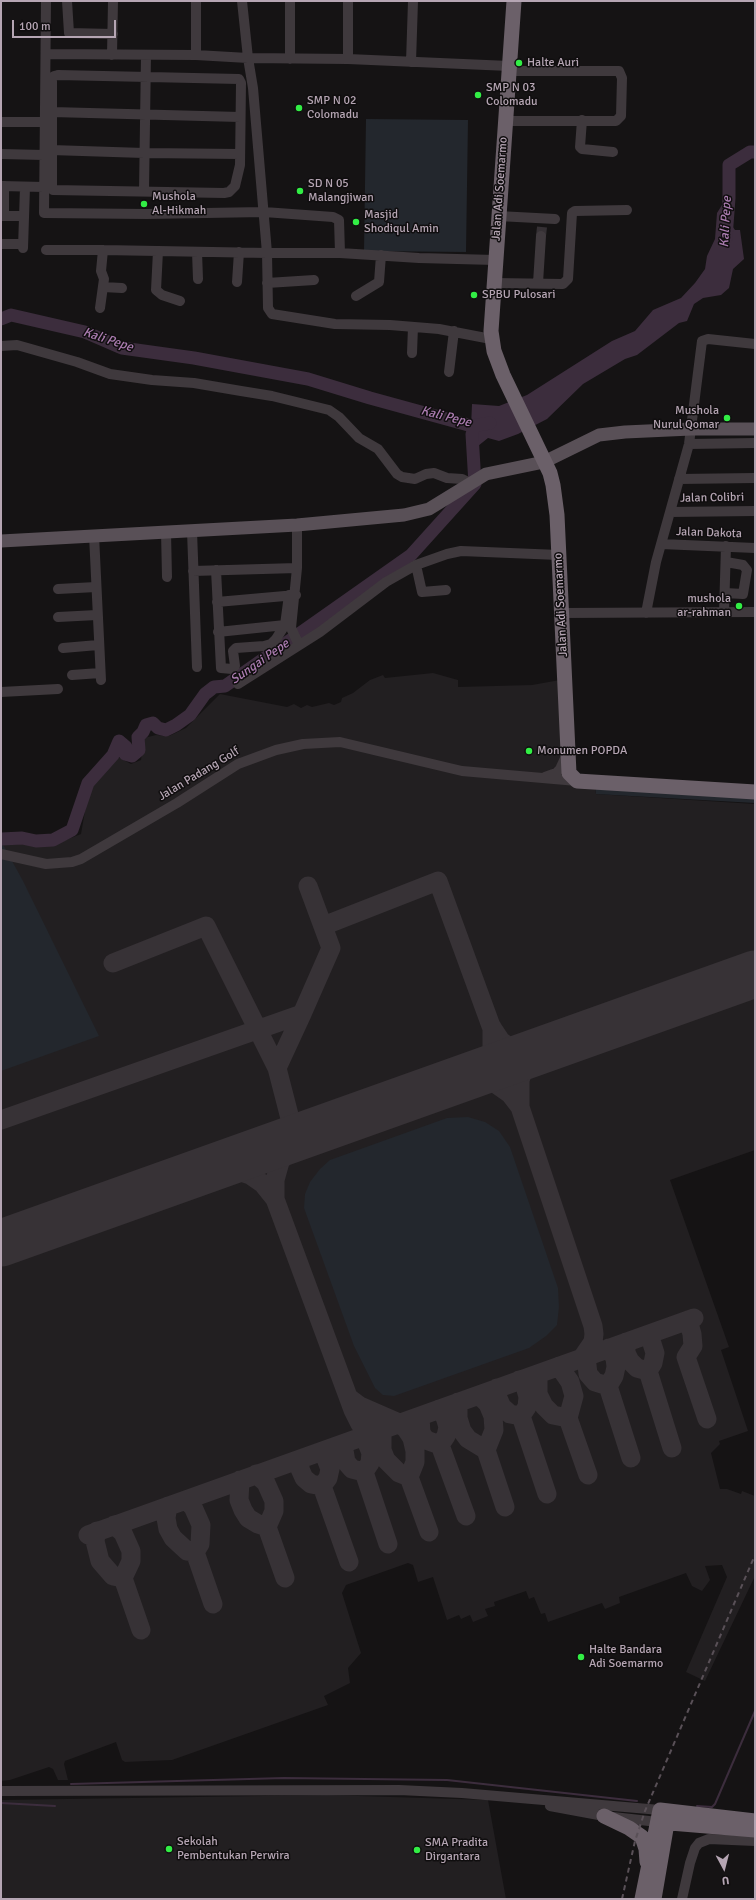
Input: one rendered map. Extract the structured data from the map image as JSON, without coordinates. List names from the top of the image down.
{
  "streets": {
    "highway": ["Jalan Adi Soemarmo"],
    "street": ["Jalan Colibri", "Jalan Dakota", "Jalan Padang Golf"]
  },
  "crossings": [
    ["Jalan Adi Soemarmo", "Jalan Padang Golf"]
  ],
  "water": ["Kali Pepe", "Sungai Pepe"],
  "places": [
    "Halte Auri",
    "SMP N 03 Colomadu",
    "SMP N 02 Colomadu",
    "SD N 05 Malangjiwan",
    "Mushola Al-Hikmah",
    "Masjid Shodiqul Amin",
    "SPBU Pulosari",
    "Mushola Nurul Qomar",
    "mushola ar-rahman",
    "Monumen POPDA",
    "Halte Bandara Adi Soemarmo",
    "Sekolah Pembentukan Perwira",
    "SMA Pradita Dirgantara"
  ],
  "scale_bar": "100 m",
  "north": "bottom"
}
